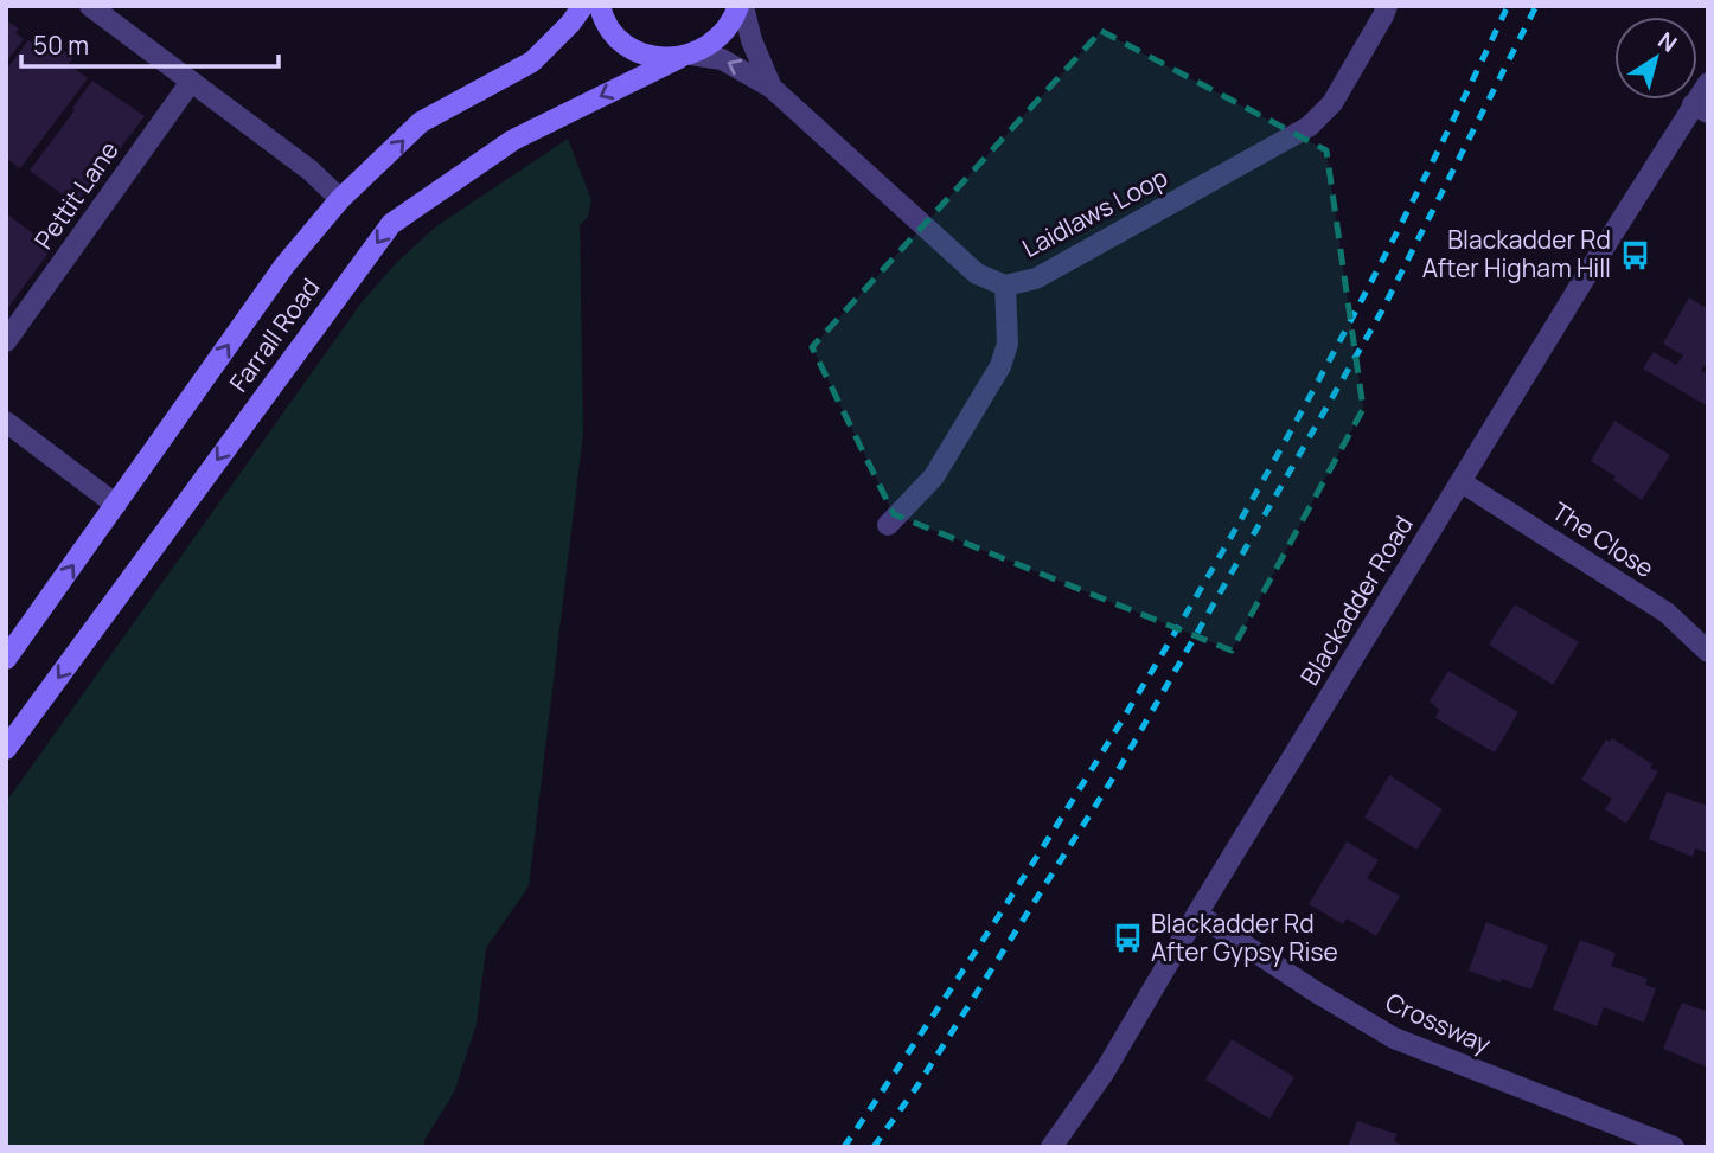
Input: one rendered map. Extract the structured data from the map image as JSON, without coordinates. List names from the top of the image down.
{
  "streets": {
    "main road": ["Farrall Road"],
    "street": [
      "Pettit Lane",
      "Laidlaws Loop",
      "The Close",
      "Blackadder Road",
      "Crossway"
    ]
  },
  "crossings": [
    ["Laidlaws Loop", "Farrall Road"],
    ["The Close", "Blackadder Road"],
    ["Blackadder Road", "Crossway"]
  ],
  "places": {
    "bus stop": ["Blackadder Rd After Higham Hill", "Blackadder Rd After Gypsy Rise"]
  },
  "scale_bar": "50 m",
  "north": "top right"
}
